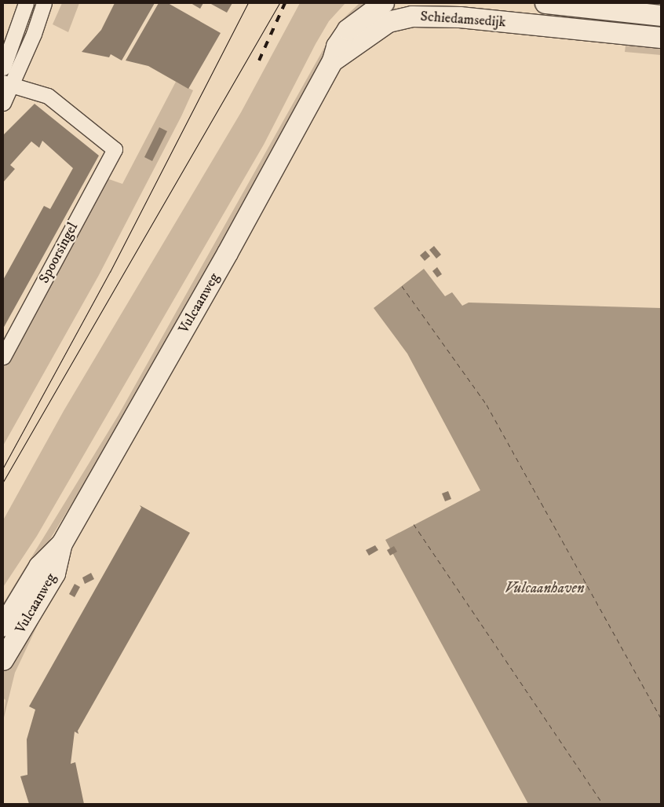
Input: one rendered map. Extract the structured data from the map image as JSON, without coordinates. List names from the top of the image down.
{
  "streets": {
    "main road": ["Schiedamsedijk", "Vulcaanweg"],
    "street": ["Spoorsingel"]
  },
  "crossings": [
    ["Schiedamsedijk", "Vulcaanweg"]
  ],
  "water": ["Vulcaanhaven"]
}
